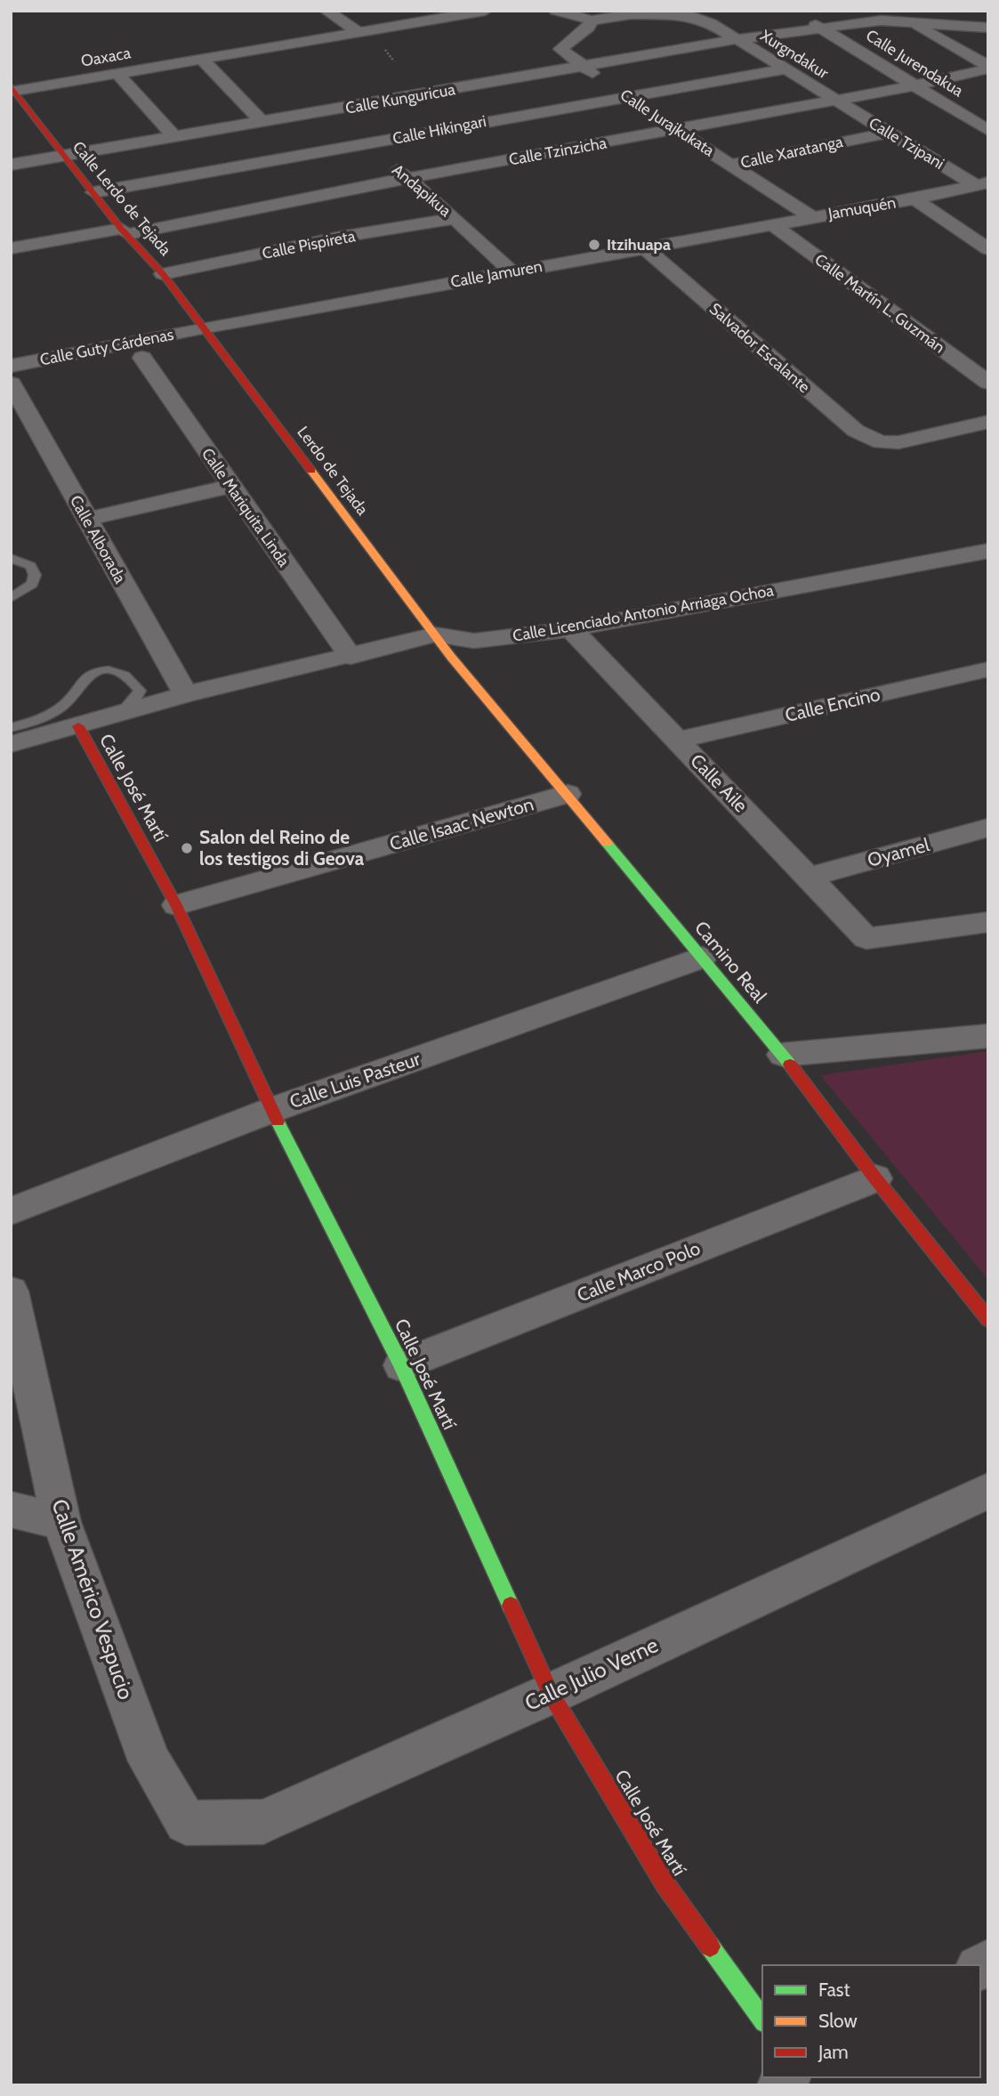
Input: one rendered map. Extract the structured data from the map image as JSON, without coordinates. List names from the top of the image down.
{
  "streets": {
    "street": [
      "Xurgndakur",
      "Oaxaca",
      "Calle Jurendakua",
      "Calle Kunguricua",
      "Calle Jurajkukata",
      "Calle Hikingari",
      "Calle Tzipani",
      "Calle Tzinzicha",
      "Calle Xaratanga",
      "Andapikua",
      "Calle Lerdo de Tejada",
      "Jamuquén",
      "Calle Pispireta",
      "Calle Jamuren",
      "Calle Martín L. Guzmán",
      "Calle Guty Cárdenas",
      "Salvador Escalante",
      "Lerdo de Tejada",
      "Calle Mariquita Linda",
      "Calle Alborada",
      "Calle Licenciado Antonio Arriaga Ochoa",
      "Calle Encino",
      "Calle Aile",
      "Calle José Martí",
      "Calle Isaac Newton",
      "Oyamel",
      "Camino Real",
      "Calle Luis Pasteur",
      "Calle Marco Polo",
      "Calle Américo Vespucio",
      "Calle Julio Verne"
    ]
  },
  "crossings": [
    ["Xurgndakur", "Calle Kunguricua"],
    ["Xurgndakur", "Calle Jurajkukata"],
    ["Xurgndakur", "Calle Hikingari"],
    ["Xurgndakur", "Calle Tzipani"],
    ["Xurgndakur", "Calle Tzinzicha"],
    ["Oaxaca", "Calle Lerdo de Tejada"],
    ["Calle Jurendakua", "Calle Kunguricua"],
    ["Calle Jurendakua", "Calle Tzinzicha"],
    ["Calle Kunguricua", "Calle Jurajkukata"],
    ["Calle Kunguricua", "Andapikua"],
    ["Calle Kunguricua", "Calle Lerdo de Tejada"],
    ["Calle Jurajkukata", "Calle Hikingari"],
    ["Calle Jurajkukata", "Calle Tzinzicha"],
    ["Calle Jurajkukata", "Calle Xaratanga"],
    ["Calle Jurajkukata", "Jamuquén"],
    ["Calle Jurajkukata", "Calle Jamuren"],
    ["Calle Jurajkukata", "Calle Martín L. Guzmán"],
    ["Calle Hikingari", "Andapikua"],
    ["Calle Hikingari", "Calle Lerdo de Tejada"],
    ["Calle Tzipani", "Calle Tzinzicha"],
    ["Calle Tzipani", "Calle Xaratanga"],
    ["Calle Tzipani", "Jamuquén"],
    ["Calle Tzinzicha", "Andapikua"],
    ["Calle Tzinzicha", "Calle Lerdo de Tejada"],
    ["Andapikua", "Calle Pispireta"],
    ["Andapikua", "Calle Jamuren"],
    ["Calle Lerdo de Tejada", "Calle Pispireta"],
    ["Calle Lerdo de Tejada", "Calle Jamuren"],
    ["Calle Lerdo de Tejada", "Calle Guty Cárdenas"],
    ["Calle Lerdo de Tejada", "Lerdo de Tejada"],
    ["Jamuquén", "Calle Jamuren"],
    ["Jamuquén", "Calle Martín L. Guzmán"],
    ["Calle Jamuren", "Calle Martín L. Guzmán"],
    ["Calle Jamuren", "Calle Guty Cárdenas"],
    ["Calle Jamuren", "Salvador Escalante"],
    ["Calle Jamuren", "Lerdo de Tejada"],
    ["Calle Guty Cárdenas", "Lerdo de Tejada"],
    ["Lerdo de Tejada", "Calle Licenciado Antonio Arriaga Ochoa"],
    ["Lerdo de Tejada", "Camino Real"],
    ["Calle Mariquita Linda", "Calle Licenciado Antonio Arriaga Ochoa"],
    ["Calle Alborada", "Calle Licenciado Antonio Arriaga Ochoa"],
    ["Calle Licenciado Antonio Arriaga Ochoa", "Calle Aile"],
    ["Calle Licenciado Antonio Arriaga Ochoa", "Calle José Martí"],
    ["Calle Licenciado Antonio Arriaga Ochoa", "Camino Real"],
    ["Calle Encino", "Calle Aile"],
    ["Calle Aile", "Oyamel"],
    ["Calle José Martí", "Calle Isaac Newton"],
    ["Calle José Martí", "Calle Luis Pasteur"],
    ["Calle José Martí", "Calle Marco Polo"],
    ["Calle José Martí", "Calle Julio Verne"],
    ["Calle Isaac Newton", "Camino Real"],
    ["Camino Real", "Calle Luis Pasteur"],
    ["Camino Real", "Calle Marco Polo"],
    ["Calle Américo Vespucio", "Calle Julio Verne"]
  ],
  "places": ["Itzihuapa", "Salon del Reino de los testigos di Geova"],
  "legend": ["Fast", "Slow", "Jam"]
}
